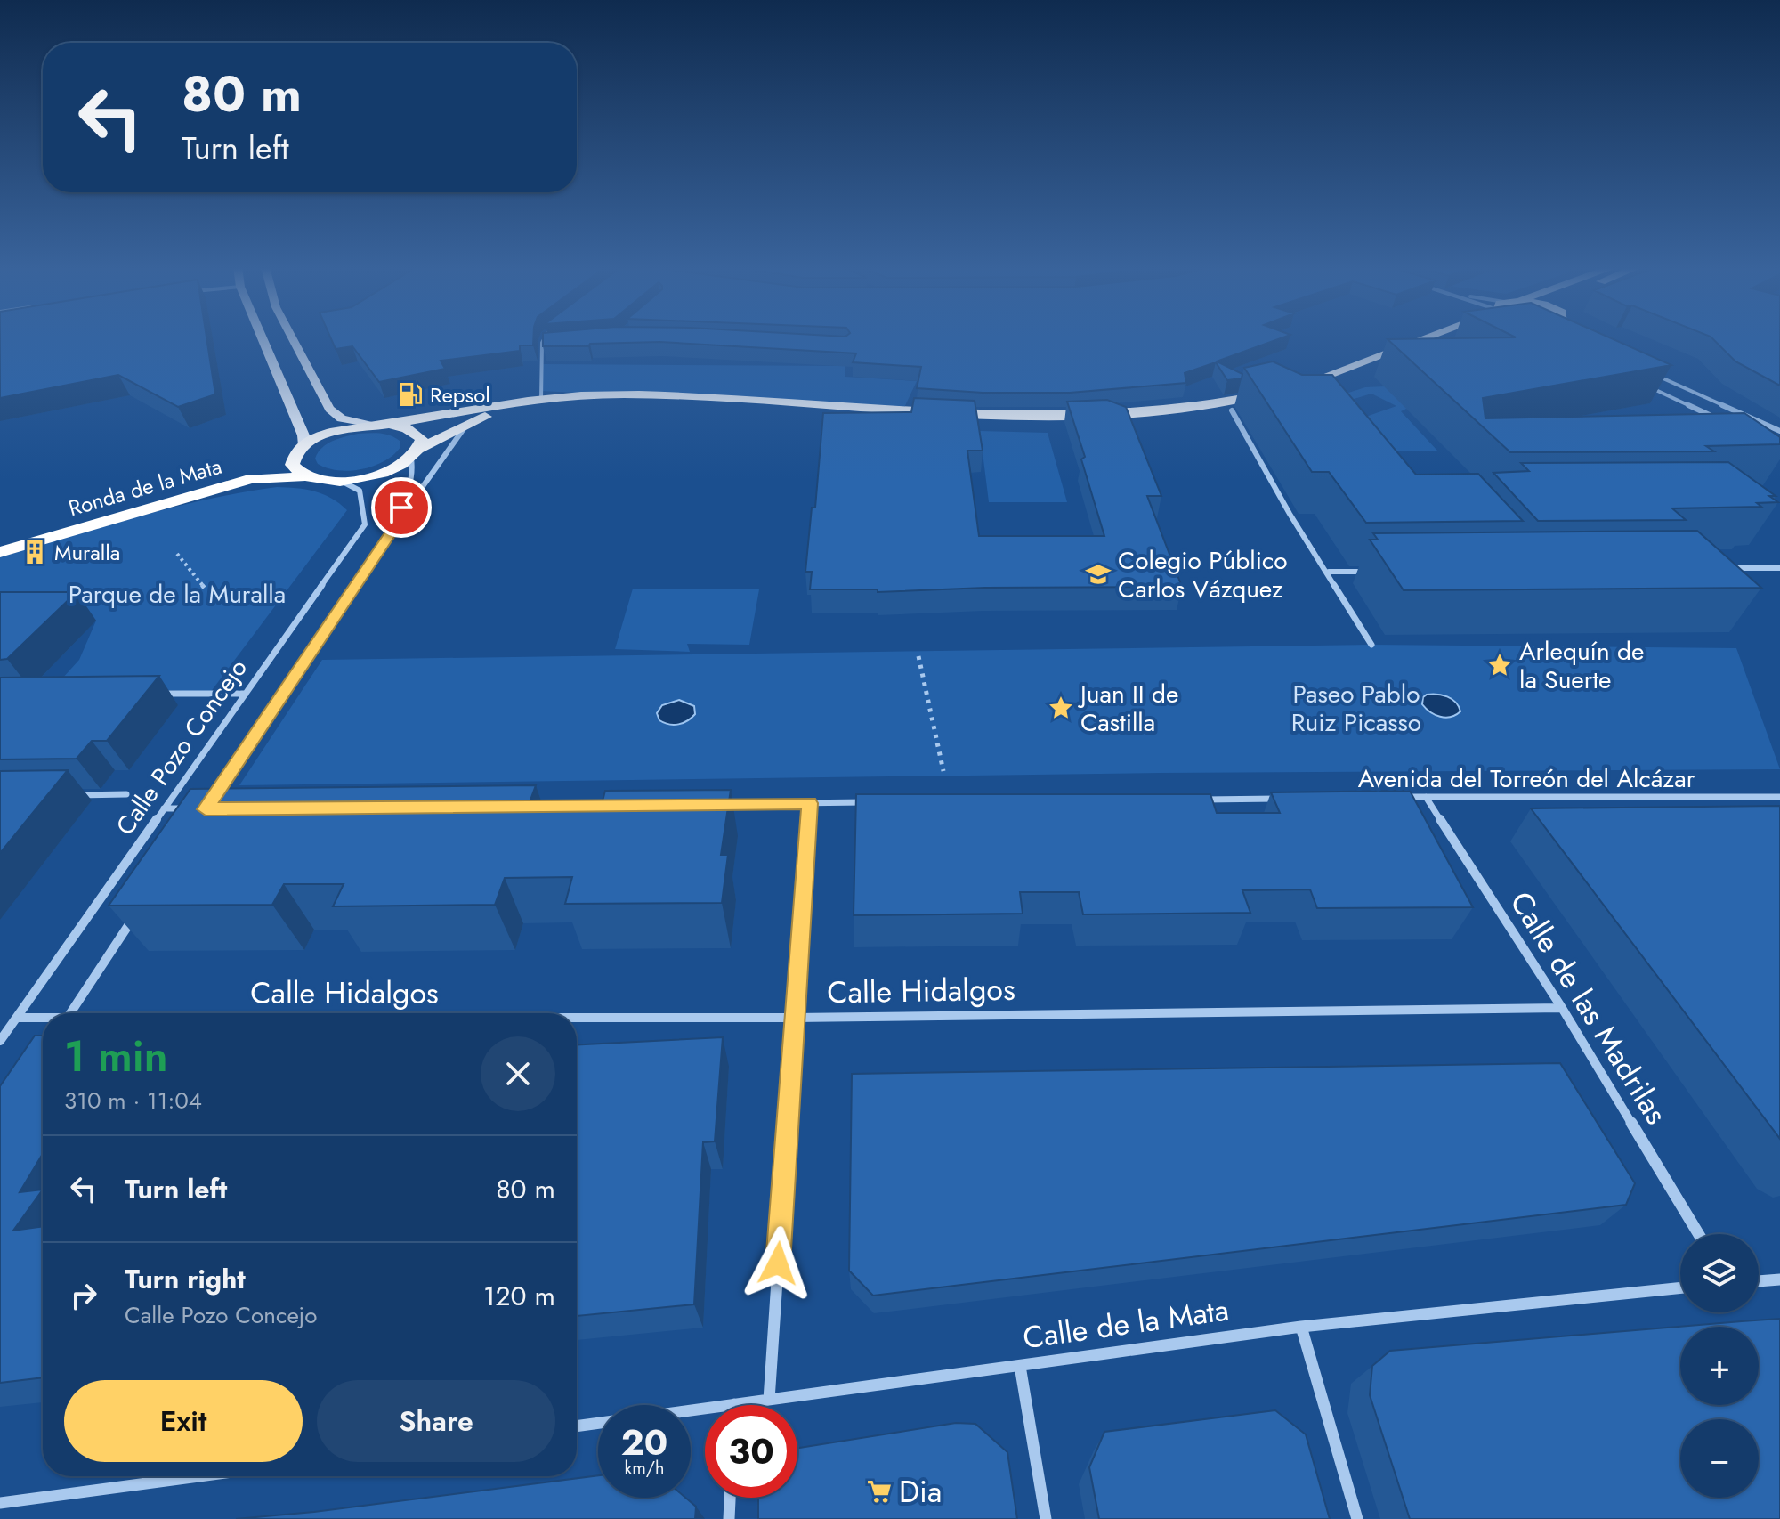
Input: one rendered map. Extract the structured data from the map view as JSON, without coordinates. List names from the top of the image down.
{
  "streets": {
    "highway": ["Ronda de la Mata"],
    "street": [
      "Calle Pozo Concejo",
      "Avenida del Torreón del Alcázar",
      "Calle Hidalgos",
      "Calle de las Madrilas",
      "Calle de la Mata"
    ]
  },
  "crossings": [
    ["Ronda de la Mata", "Calle Pozo Concejo"],
    ["Calle Pozo Concejo", "Calle Hidalgos"],
    ["Avenida del Torreón del Alcázar", "Calle de las Madrilas"],
    ["Calle Hidalgos", "Calle de las Madrilas"]
  ],
  "parks": ["Parque de la Muralla", "Paseo Pablo Ruiz Picasso"],
  "places": {
    "fuel station": ["Repsol"],
    "building": ["Muralla"],
    "school or university": ["Colegio Público Carlos Vázquez"],
    "place": ["Arlequín de la Suerte", "Juan II de Castilla"],
    "supermarket": ["Dia"]
  },
  "page": {
    "turn": ["80 m", "Turn left"],
    "heading": ["1 min", "310 m · 11:04"],
    "list": [
      {
        "name": "Turn left",
        "value": "80 m"
      },
      {
        "name": "Turn right",
        "note": "Calle Pozo Concejo",
        "value": "120 m"
      }
    ],
    "map_buttons": ["+", "−"],
    "buttons": ["Exit", "Share"],
    "speed": "20 km/h",
    "limit": "30"
  }
}
